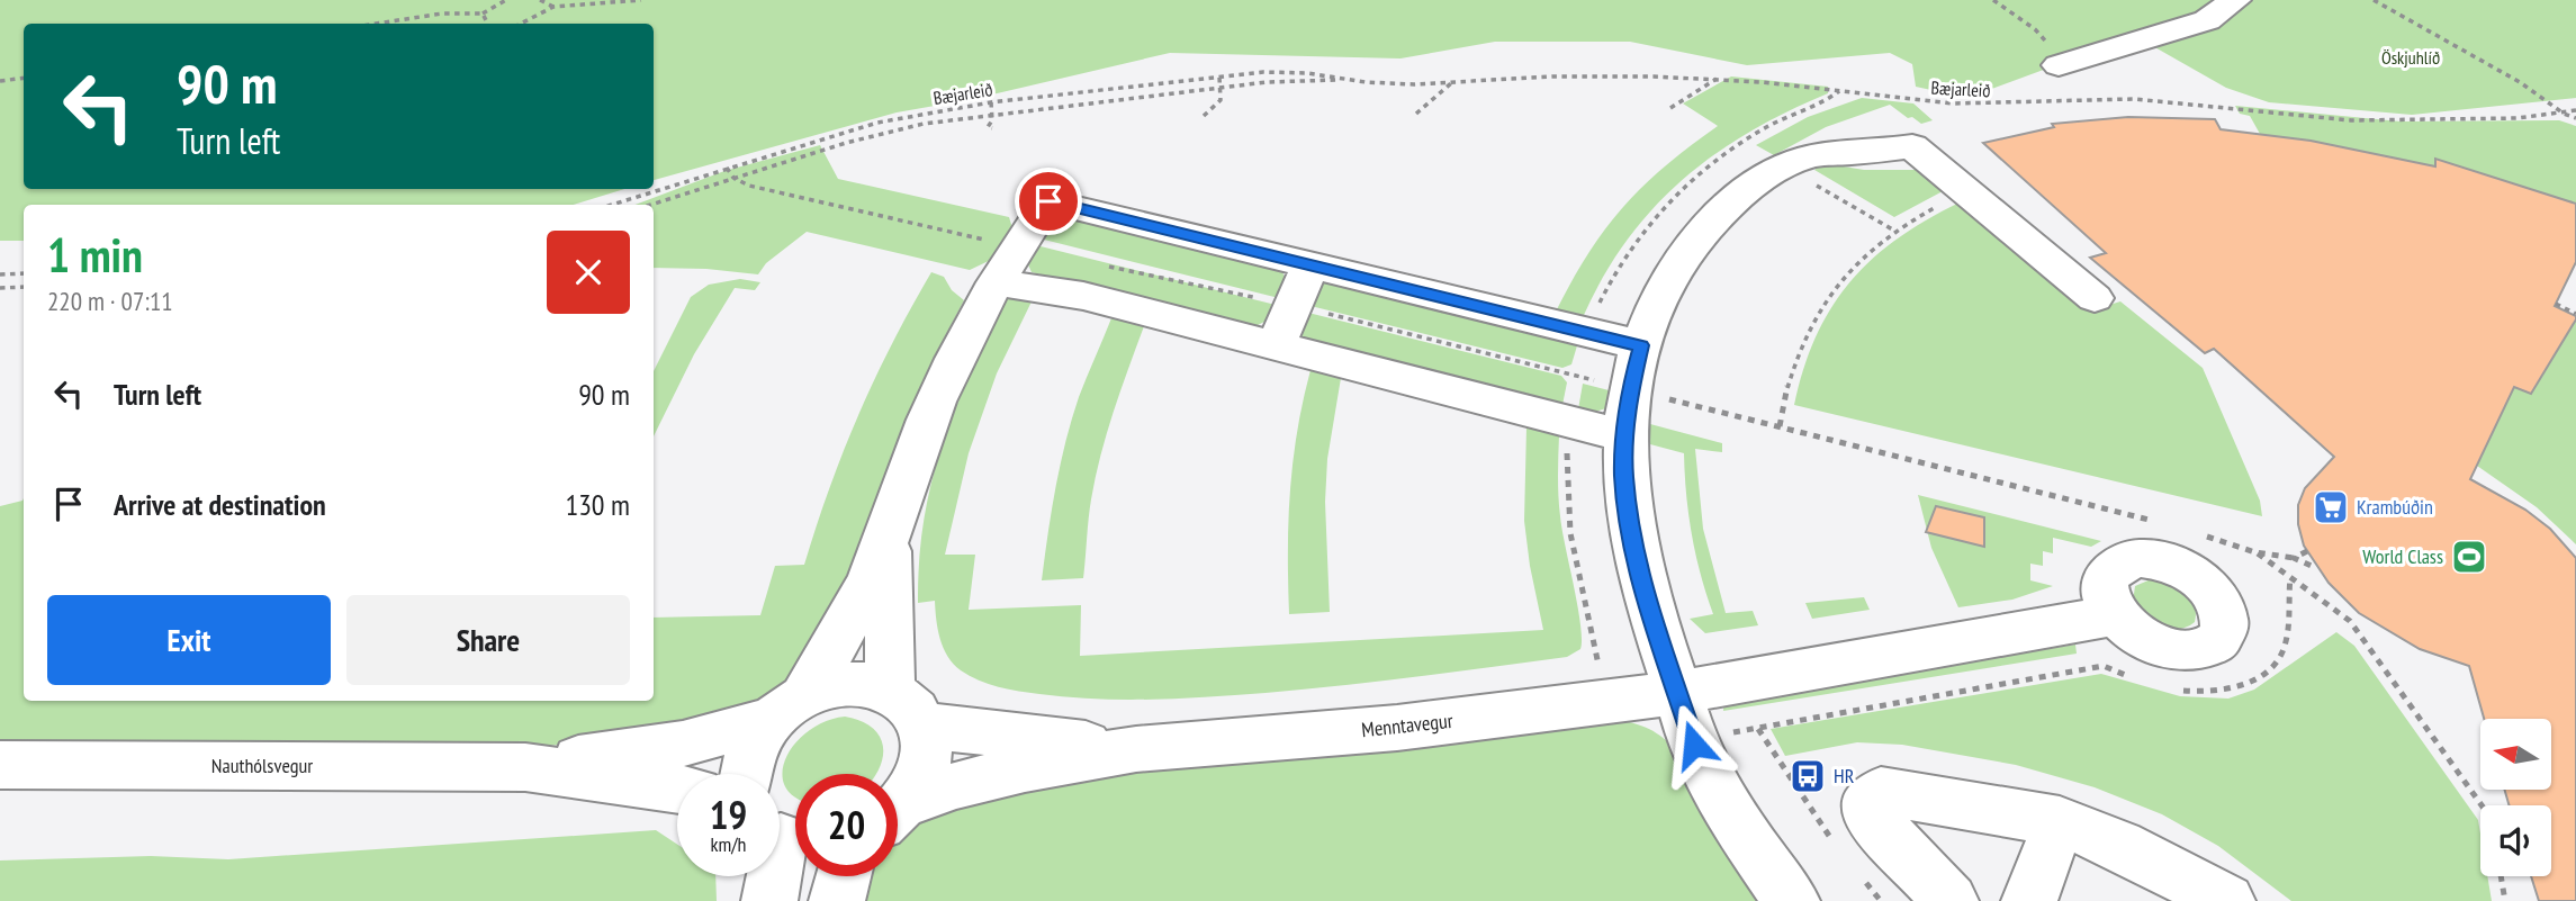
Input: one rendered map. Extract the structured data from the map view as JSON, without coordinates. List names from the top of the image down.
{
  "streets": {
    "street": ["Menntavegur", "Nauthólsvegur"],
    "path": ["Bæjarleið"]
  },
  "crossings": [
    ["Menntavegur", "Nauthólsvegur"]
  ],
  "parks": ["Öskjuhlíð"],
  "places": {
    "supermarket": ["Krambúðin"],
    "sports": ["World Class"],
    "bus stop": ["HR"]
  },
  "north": "left",
  "page": {
    "turn": ["90 m", "Turn left"],
    "heading": ["1 min", "220 m · 07:11"],
    "list": [
      {
        "name": "Turn left",
        "value": "90 m"
      },
      {
        "name": "Arrive at destination",
        "value": "130 m"
      }
    ],
    "buttons": ["Exit", "Share"],
    "speed": "19 km/h",
    "limit": "20"
  }
}
